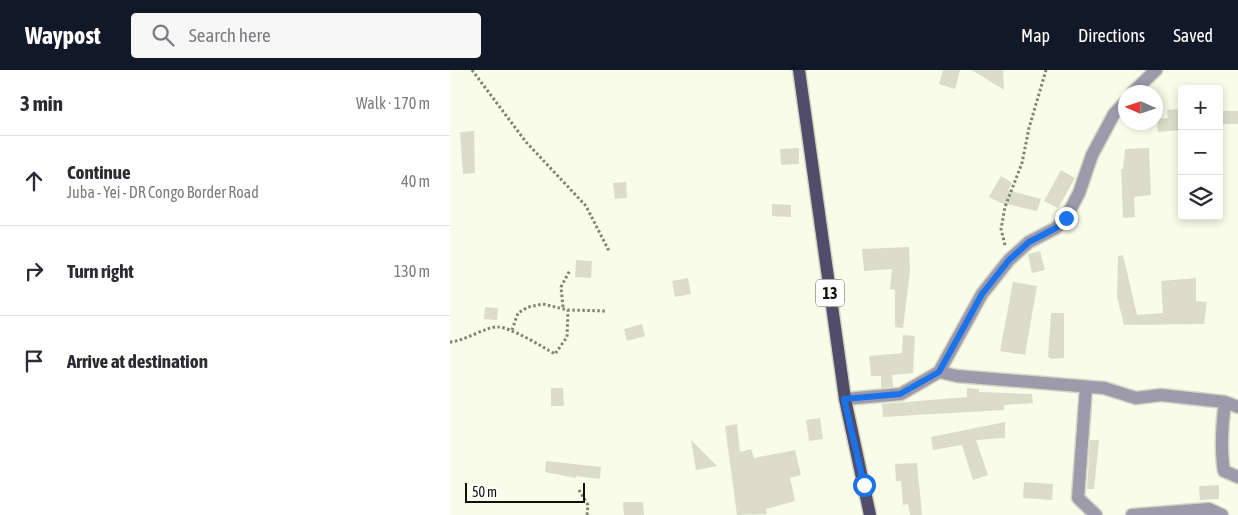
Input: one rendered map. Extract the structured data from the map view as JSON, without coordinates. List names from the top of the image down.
{
  "streets": {
    "main road": ["13"]
  },
  "scale_bar": "50 m",
  "north": "left",
  "page": {
    "header": "Waypost",
    "search": "Search here",
    "nav": ["Map", "Directions", "Saved"],
    "heading": ["3 min", "Walk · 170 m"],
    "map_buttons": ["+", "−"],
    "list": [
      ["Continue", "Juba - Yei - DR Congo Border Road", "40 m"],
      ["Turn right", "130 m"],
      "Arrive at destination"
    ],
    "scale": "50 m"
  }
}
